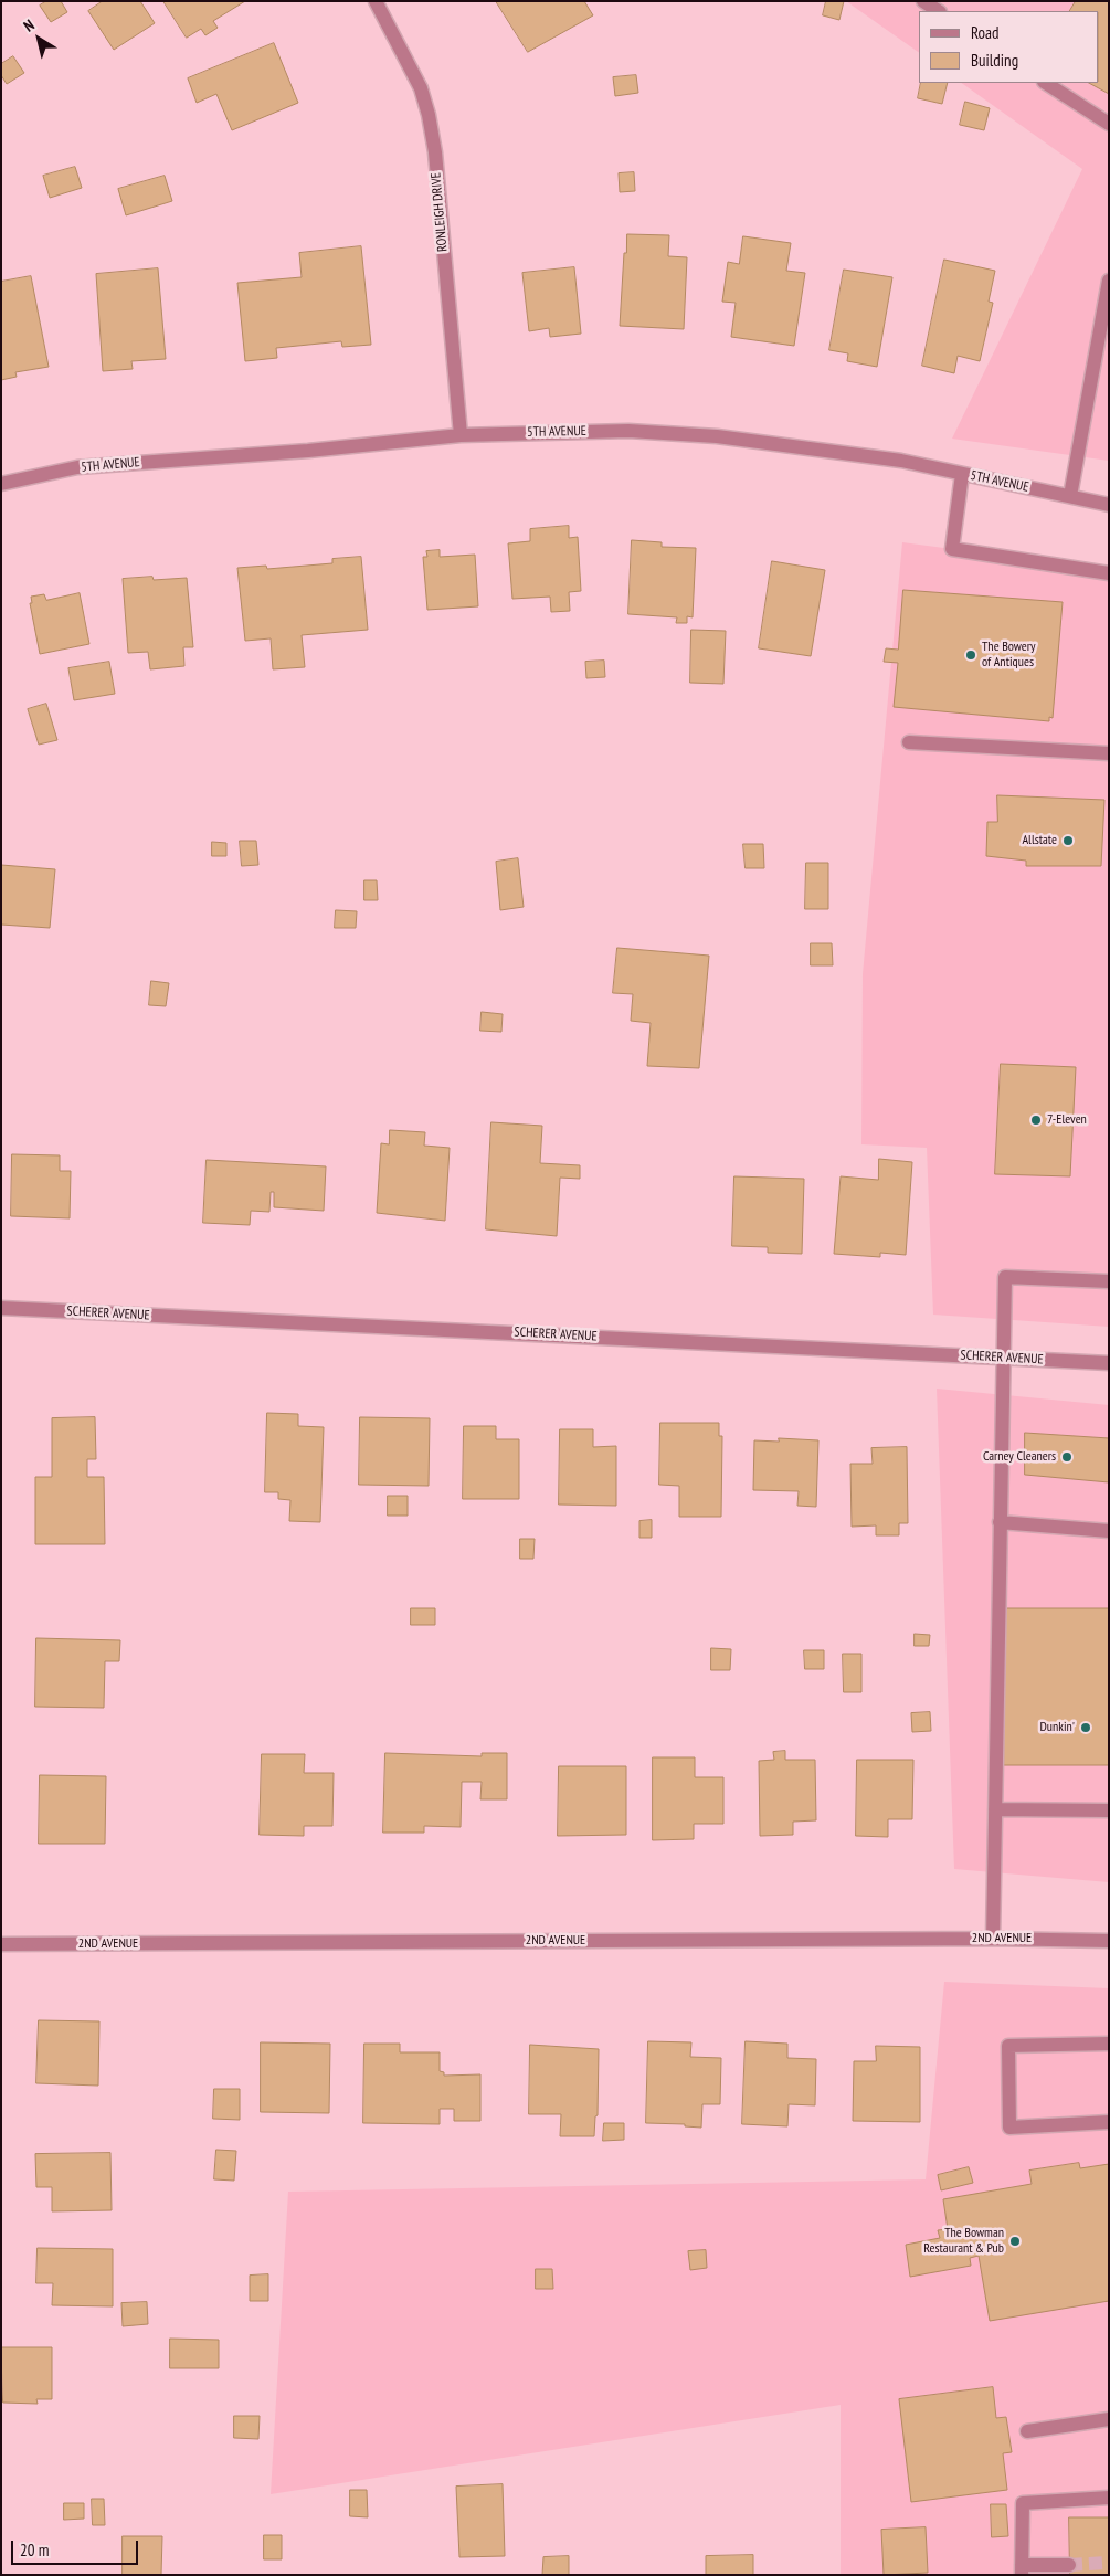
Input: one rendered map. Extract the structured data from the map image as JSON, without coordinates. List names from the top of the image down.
{
  "streets": {
    "street": [
      "RONLEIGH DRIVE",
      "5TH AVENUE",
      "SCHERER AVENUE",
      "2ND AVENUE"
    ]
  },
  "crossings": [
    ["RONLEIGH DRIVE", "5TH AVENUE"]
  ],
  "places": [
    "The Bowery of Antiques",
    "Allstate",
    "7-Eleven",
    "Carney Cleaners",
    "Dunkin'",
    "The Bowman Restaurant & Pub"
  ],
  "legend": ["Road", "Building"],
  "scale_bar": "20 m",
  "north": "top left"
}
